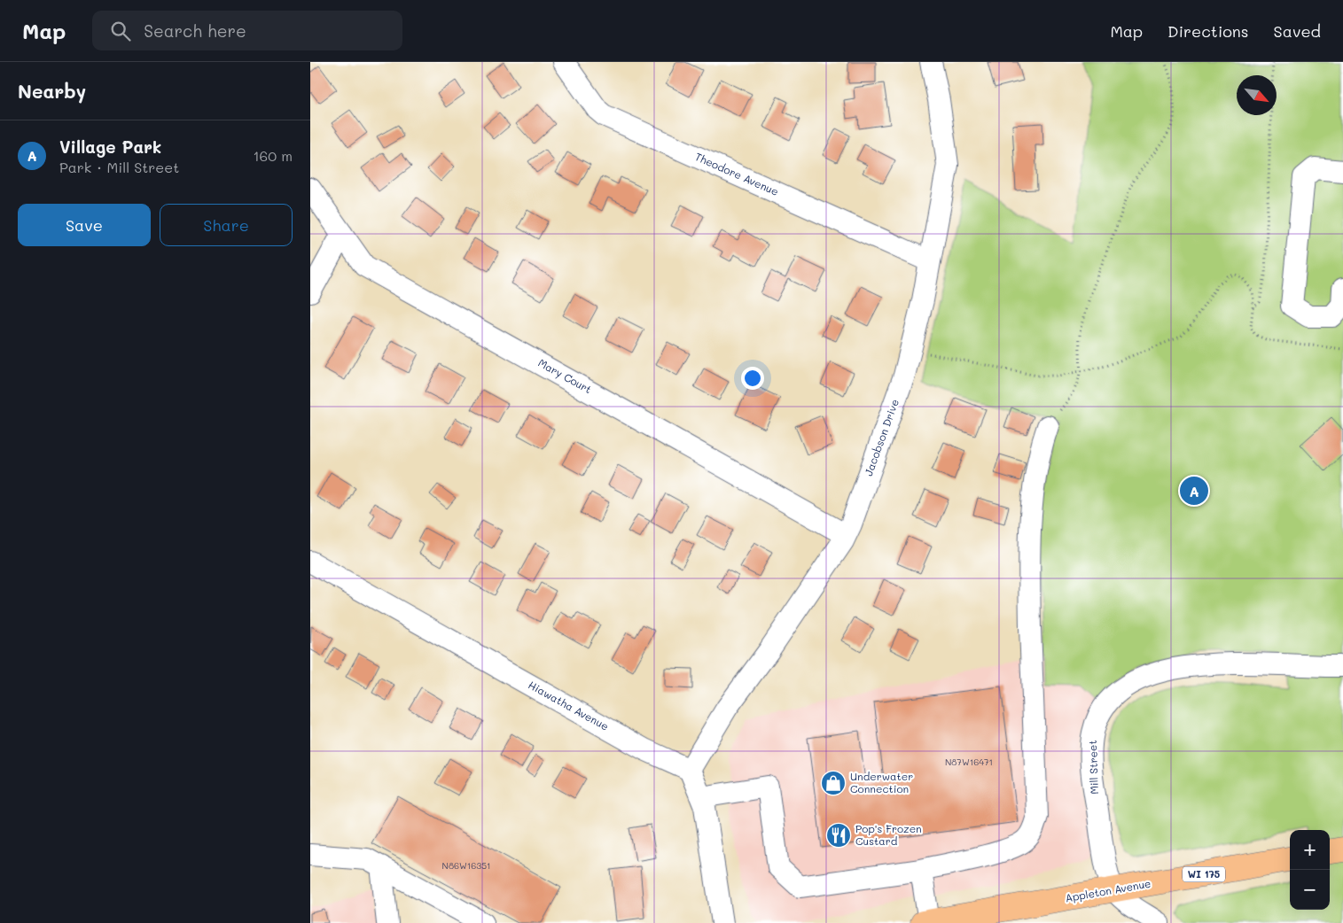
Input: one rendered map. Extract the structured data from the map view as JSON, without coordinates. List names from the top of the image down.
{
  "streets": {
    "main road": ["WI 175", "Appleton Avenue"],
    "street": [
      "Theodore Avenue",
      "Mary Court",
      "Jacobson Drive",
      "Hiawatha Avenue",
      "Mill Street"
    ]
  },
  "crossings": [
    ["Theodore Avenue", "Jacobson Drive"],
    ["Mary Court", "Jacobson Drive"],
    ["Jacobson Drive", "Hiawatha Avenue"],
    ["Mill Street", "Appleton Avenue"]
  ],
  "places": {
    "shop": ["Underwater Connection"],
    "restaurant": ["Pop's Frozen Custard"]
  },
  "house_numbers": ["N87W16471", "N86W16351"],
  "north": "bottom right",
  "page": {
    "header": "Map",
    "search": "Search here",
    "nav": ["Map", "Directions", "Saved"],
    "heading": "Nearby",
    "list": [
      {
        "mark": "A",
        "name": "Village Park",
        "note": "Park · Mill Street",
        "value": "160 m"
      }
    ],
    "buttons": ["Save", "Share"],
    "pins": "A",
    "map_buttons": ["+", "−"]
  }
}
